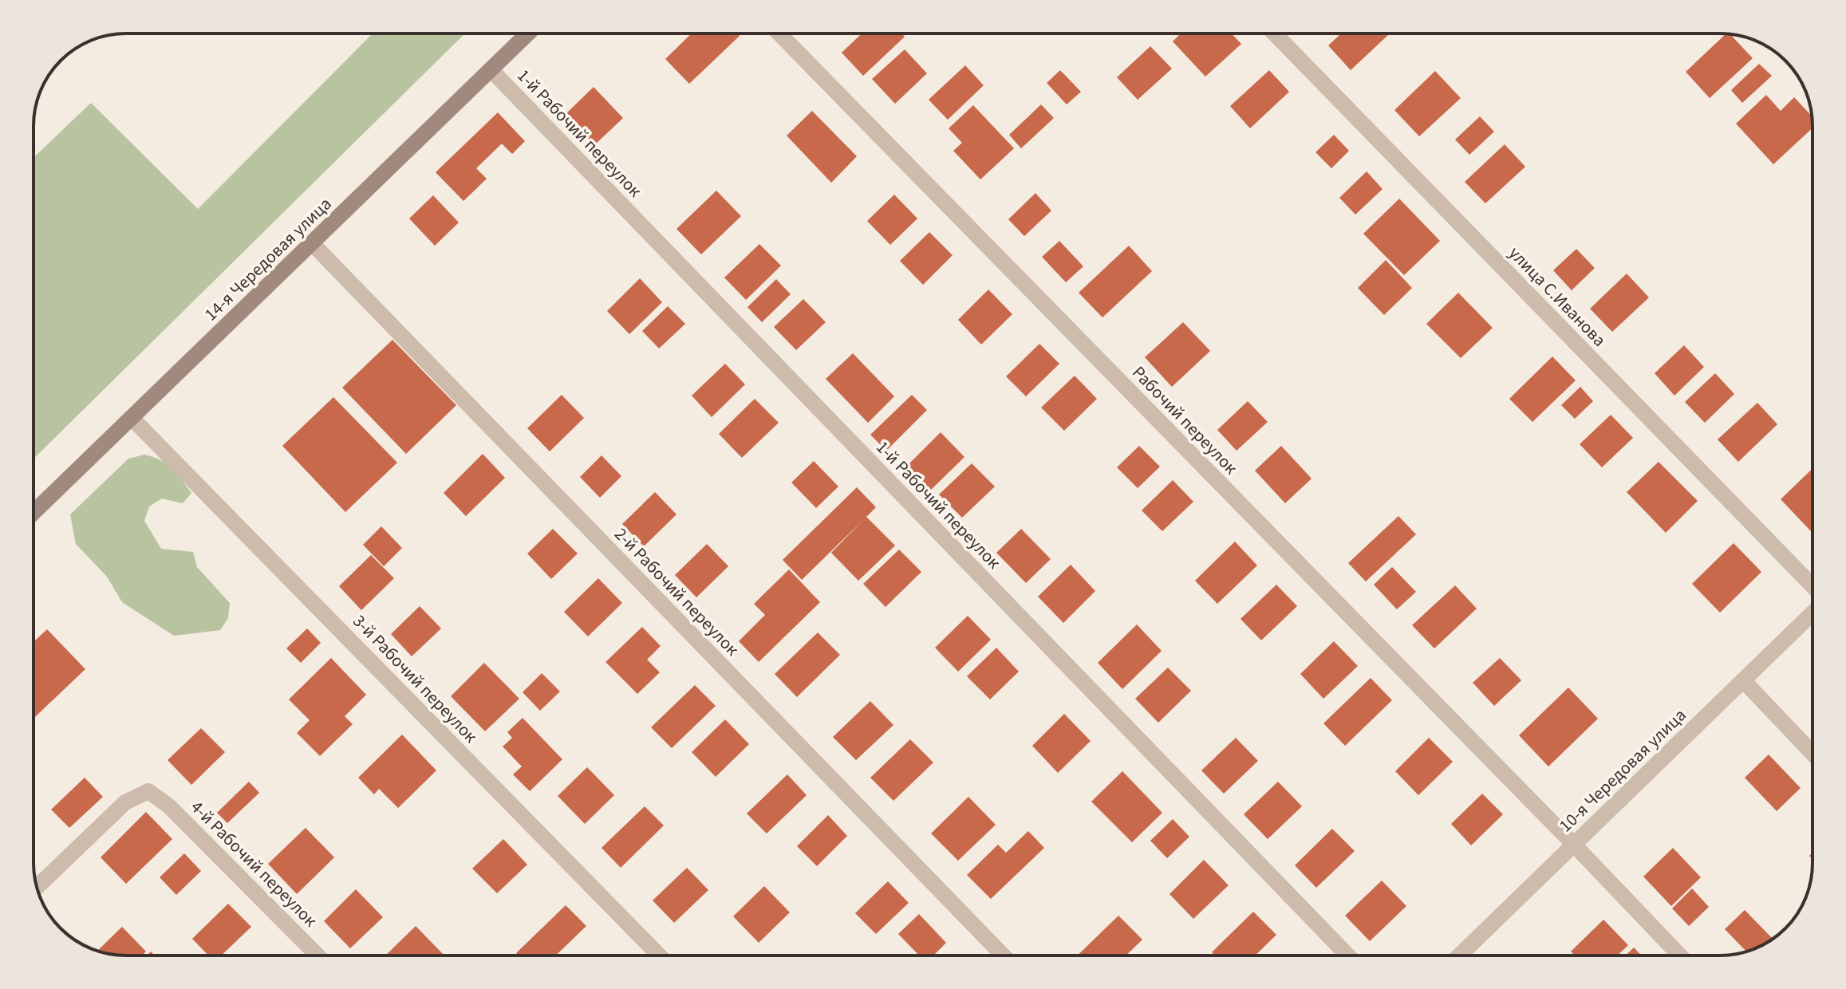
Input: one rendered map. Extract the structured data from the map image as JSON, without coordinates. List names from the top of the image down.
{
  "streets": {
    "main road": ["14-я Чередовая улица"],
    "street": [
      "1-й Рабочий переулок",
      "улица С.Иванова",
      "Рабочий переулок",
      "2-й Рабочий переулок",
      "3-й Рабочий переулок",
      "10-я Чередовая улица",
      "4-й Рабочий переулок"
    ]
  },
  "crossings": [
    ["1-й Рабочий переулок", "14-я Чередовая улица"],
    ["14-я Чередовая улица", "2-й Рабочий переулок"],
    ["14-я Чередовая улица", "3-й Рабочий переулок"],
    ["Рабочий переулок", "10-я Чередовая улица"]
  ]
}
